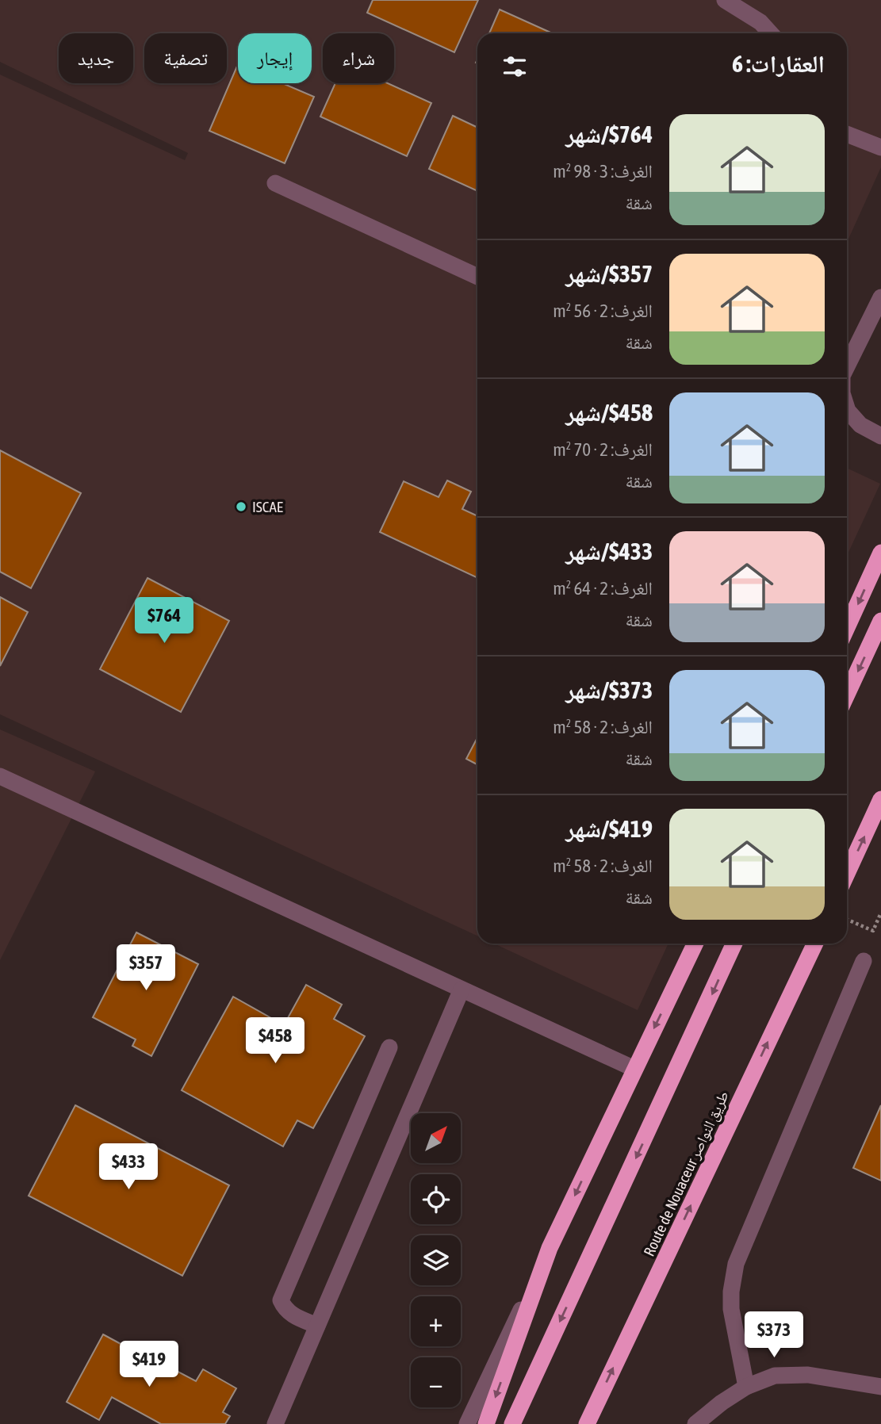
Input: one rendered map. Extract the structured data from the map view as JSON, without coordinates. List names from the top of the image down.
{
  "streets": {
    "highway": ["Route de Nouaceur طريق النواصر"]
  },
  "places": ["ISCAE"],
  "north": "top right",
  "page": {
    "chip": [
      "شراء",
      "إيجار",
      "تصفية",
      "جديد"
    ],
    "heading": "العقارات: 6",
    "list": [
      {
        "name": "$764/شهر",
        "note": "الغرف: 3 · 98 m² · شقة"
      },
      {
        "name": "$357/شهر",
        "note": "الغرف: 2 · 56 m² · شقة"
      },
      {
        "name": "$458/شهر",
        "note": "الغرف: 2 · 70 m² · شقة"
      },
      {
        "name": "$433/شهر",
        "note": "الغرف: 2 · 64 m² · شقة"
      },
      {
        "name": "$373/شهر",
        "note": "الغرف: 2 · 58 m² · شقة"
      },
      {
        "name": "$419/شهر",
        "note": "الغرف: 2 · 58 m² · شقة"
      }
    ],
    "price": [
      "$764",
      "$357",
      "$458",
      "$433",
      "$373",
      "$419"
    ],
    "map_buttons": ["+", "−"]
  }
}
